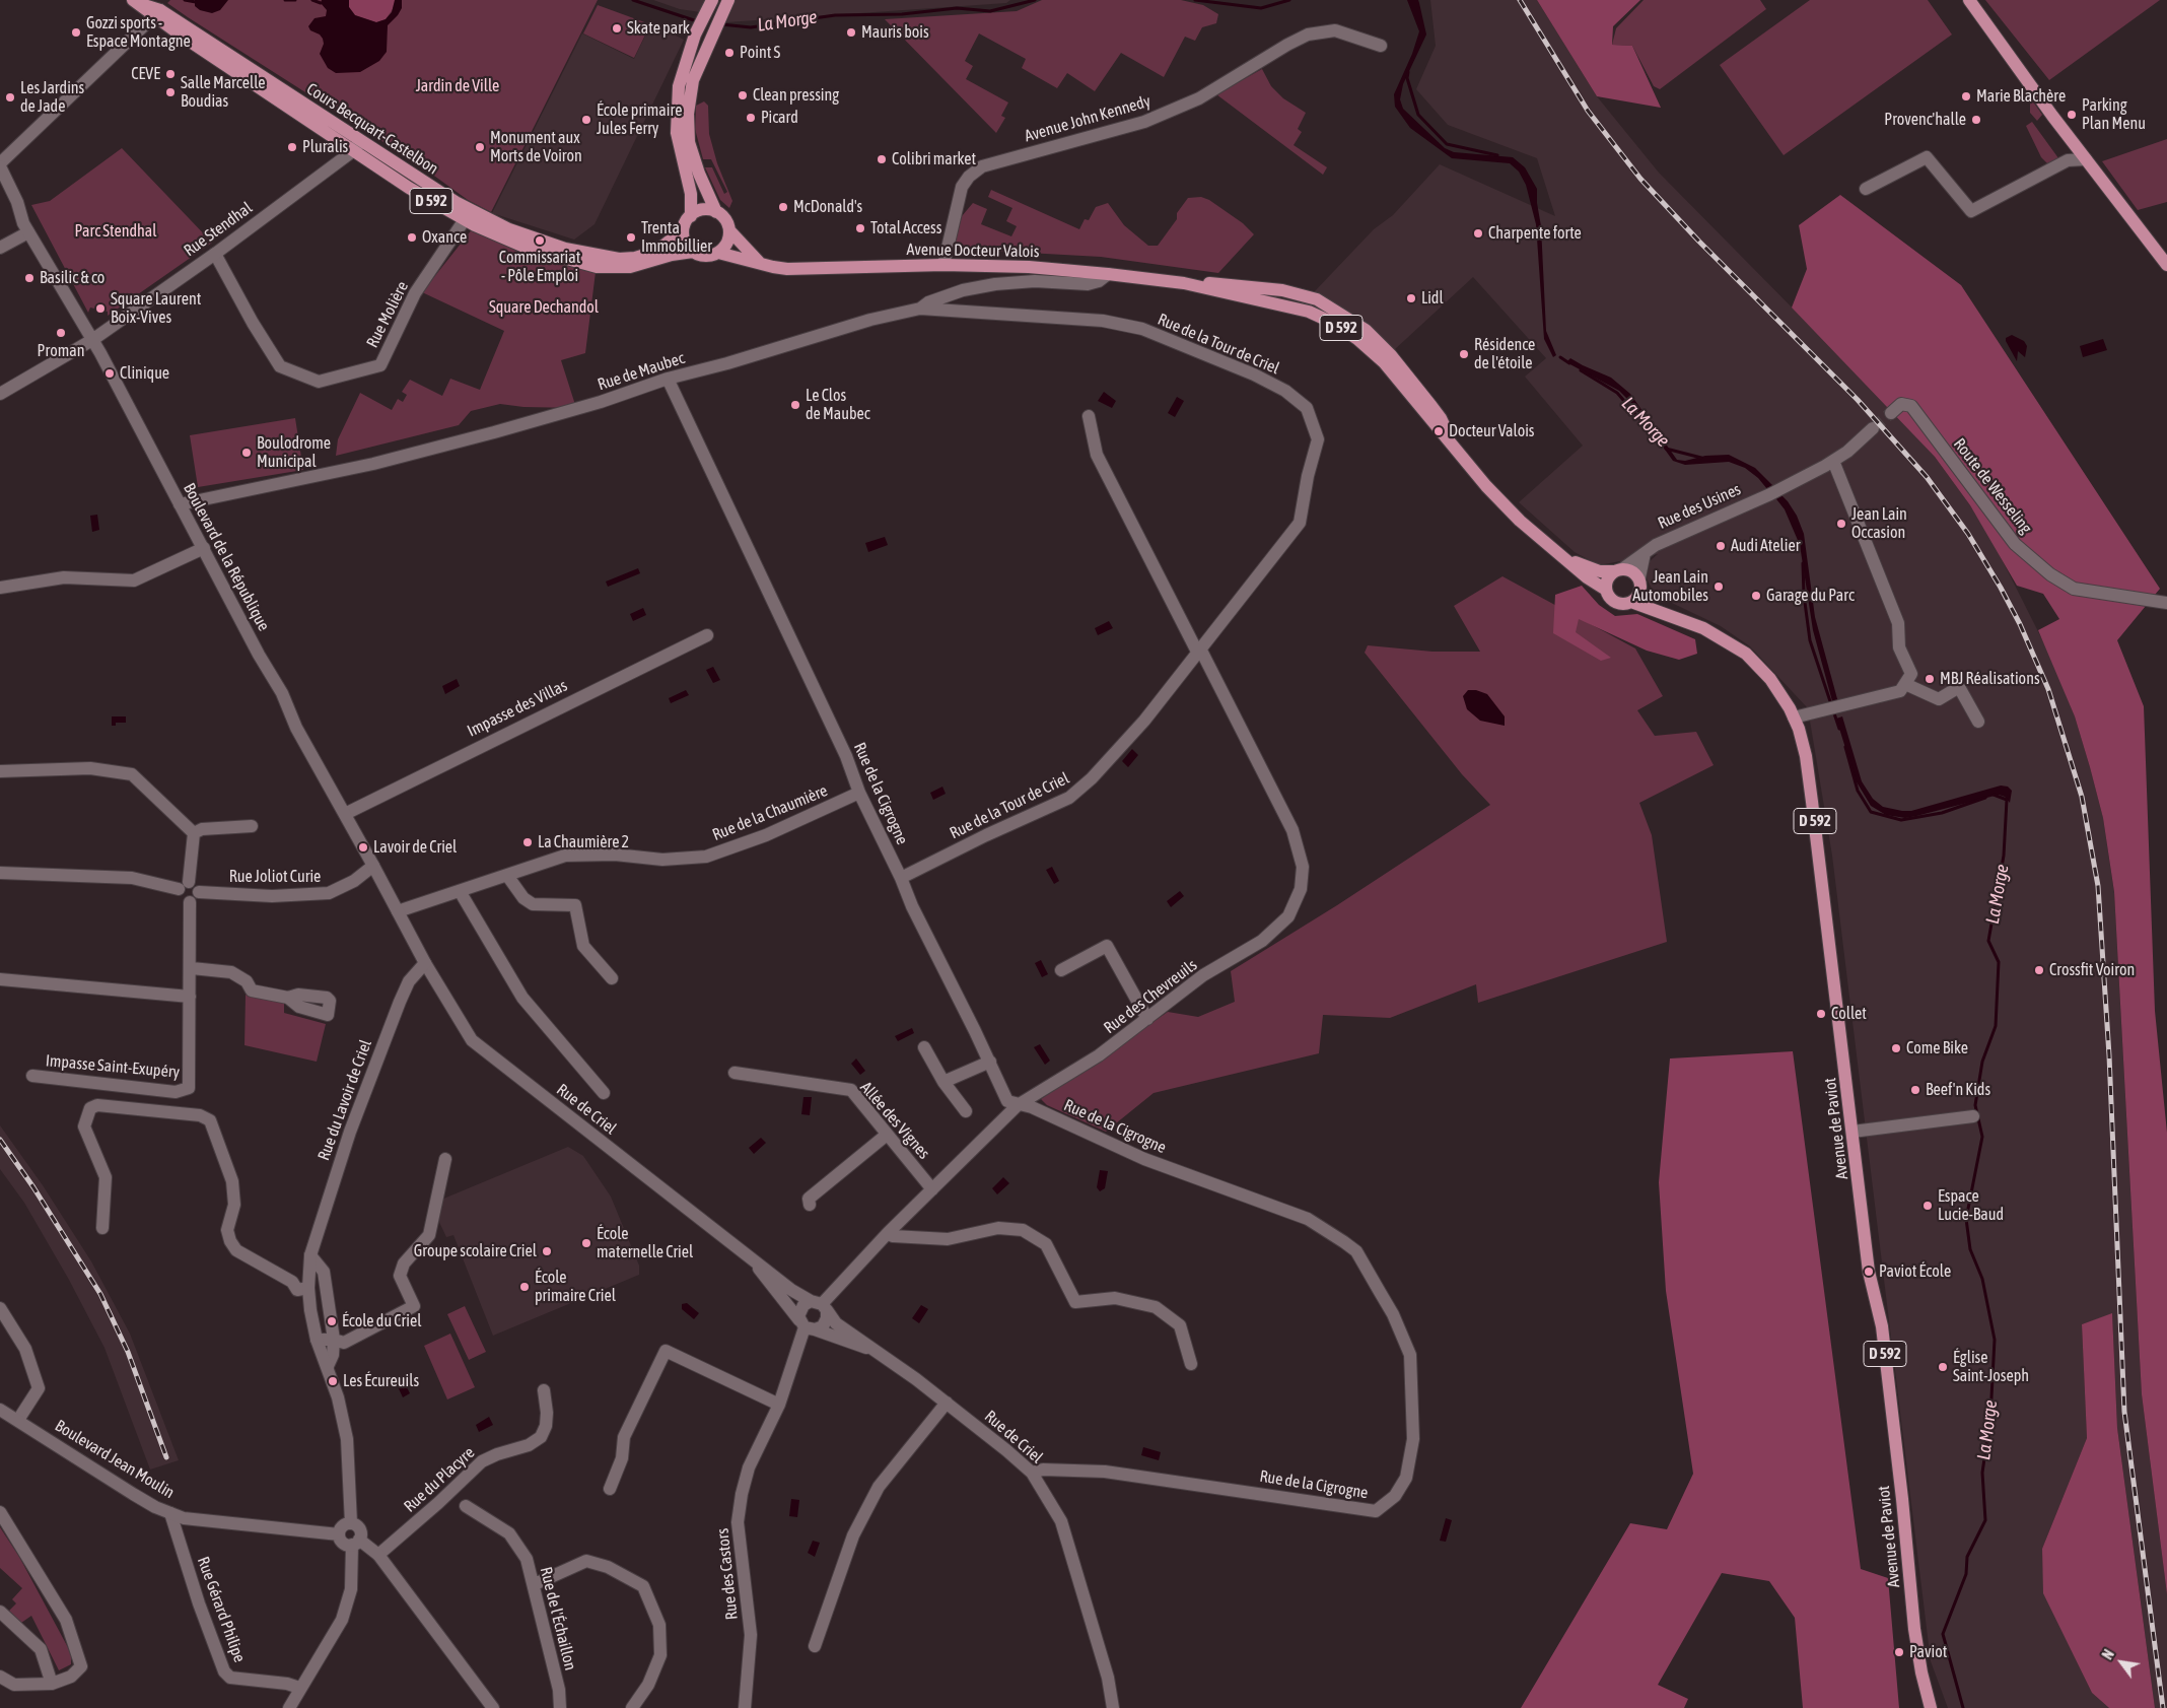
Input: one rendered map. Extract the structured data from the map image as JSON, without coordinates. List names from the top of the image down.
{
  "streets": {
    "main road": [
      "Cours Becquart-Castelbon",
      "D 592",
      "Avenue Docteur Valois",
      "Avenue de Paviot"
    ],
    "street": [
      "Avenue John Kennedy",
      "Rue Stendhal",
      "Rue Molière",
      "Rue de la Tour de Criel",
      "Rue de Maubec",
      "Route de Wesseling",
      "Rue des Usines",
      "Boulevard de la République",
      "Impasse des Villas",
      "Rue de la Cigrogne",
      "Rue de la Chaumière",
      "Rue Joliot Curie",
      "Rue des Chevreuils",
      "Impasse Saint-Exupéry",
      "Rue du Lavoir de Criel",
      "Rue de Criel",
      "Allée des Vignes",
      "Boulevard Jean Moulin",
      "Rue du Placyre",
      "Rue des Castors",
      "Rue Gérard Philipe",
      "Rue de l'Échaillon"
    ]
  },
  "crossings": [
    ["Avenue John Kennedy", "Avenue Docteur Valois"],
    ["Cours Becquart-Castelbon", "D 592"],
    ["Cours Becquart-Castelbon", "Rue Stendhal"],
    ["Cours Becquart-Castelbon", "Rue Molière"],
    ["D 592", "Avenue Docteur Valois"],
    ["Rue Stendhal", "Rue Molière"],
    ["Rue Stendhal", "Boulevard de la République"],
    ["Avenue Docteur Valois", "Rue de Maubec"],
    ["Avenue Docteur Valois", "Rue des Usines"],
    ["Avenue Docteur Valois", "Avenue de Paviot"],
    ["Rue de la Tour de Criel", "Rue de Maubec"],
    ["Rue de la Tour de Criel", "Rue de la Cigrogne"],
    ["Rue de la Tour de Criel", "Rue des Chevreuils"],
    ["Rue de Maubec", "Boulevard de la République"],
    ["Rue de Maubec", "Rue de la Cigrogne"],
    ["Rue des Usines", "Avenue de Paviot"],
    ["Boulevard de la République", "Impasse des Villas"],
    ["Boulevard de la République", "Rue de la Chaumière"],
    ["Boulevard de la République", "Rue Joliot Curie"],
    ["Boulevard de la République", "Rue du Lavoir de Criel"],
    ["Boulevard de la République", "Rue de Criel"],
    ["Rue de la Cigrogne", "Rue de la Chaumière"],
    ["Rue de la Cigrogne", "Rue des Chevreuils"],
    ["Rue de la Cigrogne", "Rue de Criel"],
    ["Rue Joliot Curie", "Impasse Saint-Exupéry"],
    ["Rue des Chevreuils", "Rue de Criel"],
    ["Rue des Chevreuils", "Allée des Vignes"],
    ["Rue du Lavoir de Criel", "Rue de Criel"],
    ["Rue du Lavoir de Criel", "Boulevard Jean Moulin"],
    ["Rue de Criel", "Rue des Castors"],
    ["Boulevard Jean Moulin", "Rue Gérard Philipe"]
  ],
  "water": ["La Morge"],
  "parks": ["Jardin de Ville", "Parc Stendhal", "Square Dechandol"],
  "places": [
    "Skate park",
    "Gozzi sports - Espace Montagne",
    "Mauris bois",
    "Point S",
    "CEVE",
    "Salle Marcelle Boudias",
    "Clean pressing",
    "Marie Blachère",
    "Les Jardins de Jade",
    "Parking Plan Menu",
    "Picard",
    "École primaire Jules Ferry",
    "Provenc'halle",
    "Pluralis",
    "Monument aux Morts de Voiron",
    "Colibri market",
    "McDonald's",
    "Total Access",
    "Charpente forte",
    "Oxance",
    "Trenta Immobillier",
    "Commissariat - Pôle Emploi",
    "Basilic & co",
    "Lidl",
    "Square Laurent Boix-Vives",
    "Proman",
    "Résidence de l'étoile",
    "Clinique",
    "Le Clos de Maubec",
    "Docteur Valois",
    "Boulodrome Municipal",
    "Jean Lain Occasion",
    "Audi Atelier",
    "Jean Lain Automobiles",
    "Garage du Parc",
    "MBJ Réalisations",
    "La Chaumière 2",
    "Lavoir de Criel",
    "Crossfit Voiron",
    "Collet",
    "Come Bike",
    "Beef'n Kids",
    "Espace Lucie-Baud",
    "École maternelle Criel",
    "Groupe scolaire Criel",
    "Paviot École",
    "École primaire Criel",
    "École du Criel",
    "Église Saint-Joseph",
    "Les Écureuils",
    "Paviot"
  ],
  "north": "top left"
}
